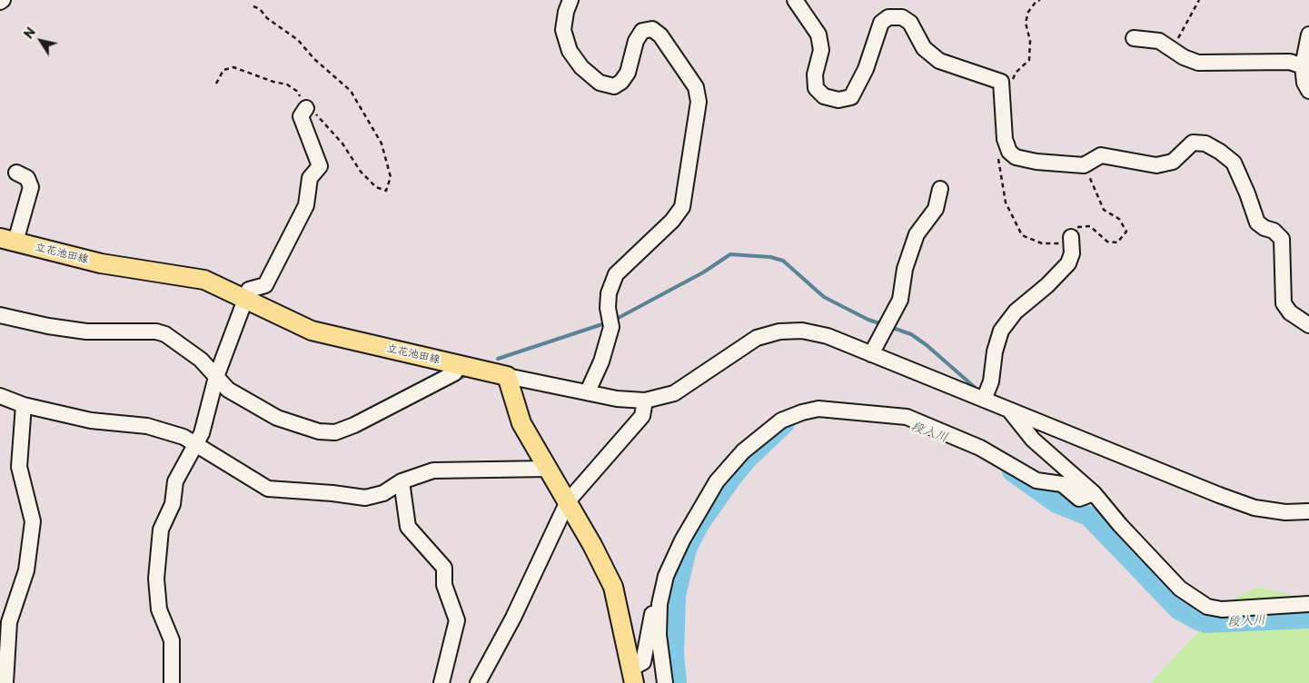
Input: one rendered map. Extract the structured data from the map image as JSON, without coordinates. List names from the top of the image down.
{
  "streets": {
    "main road": ["立花池田線"]
  },
  "water": ["段入川"],
  "north": "top left"
}
